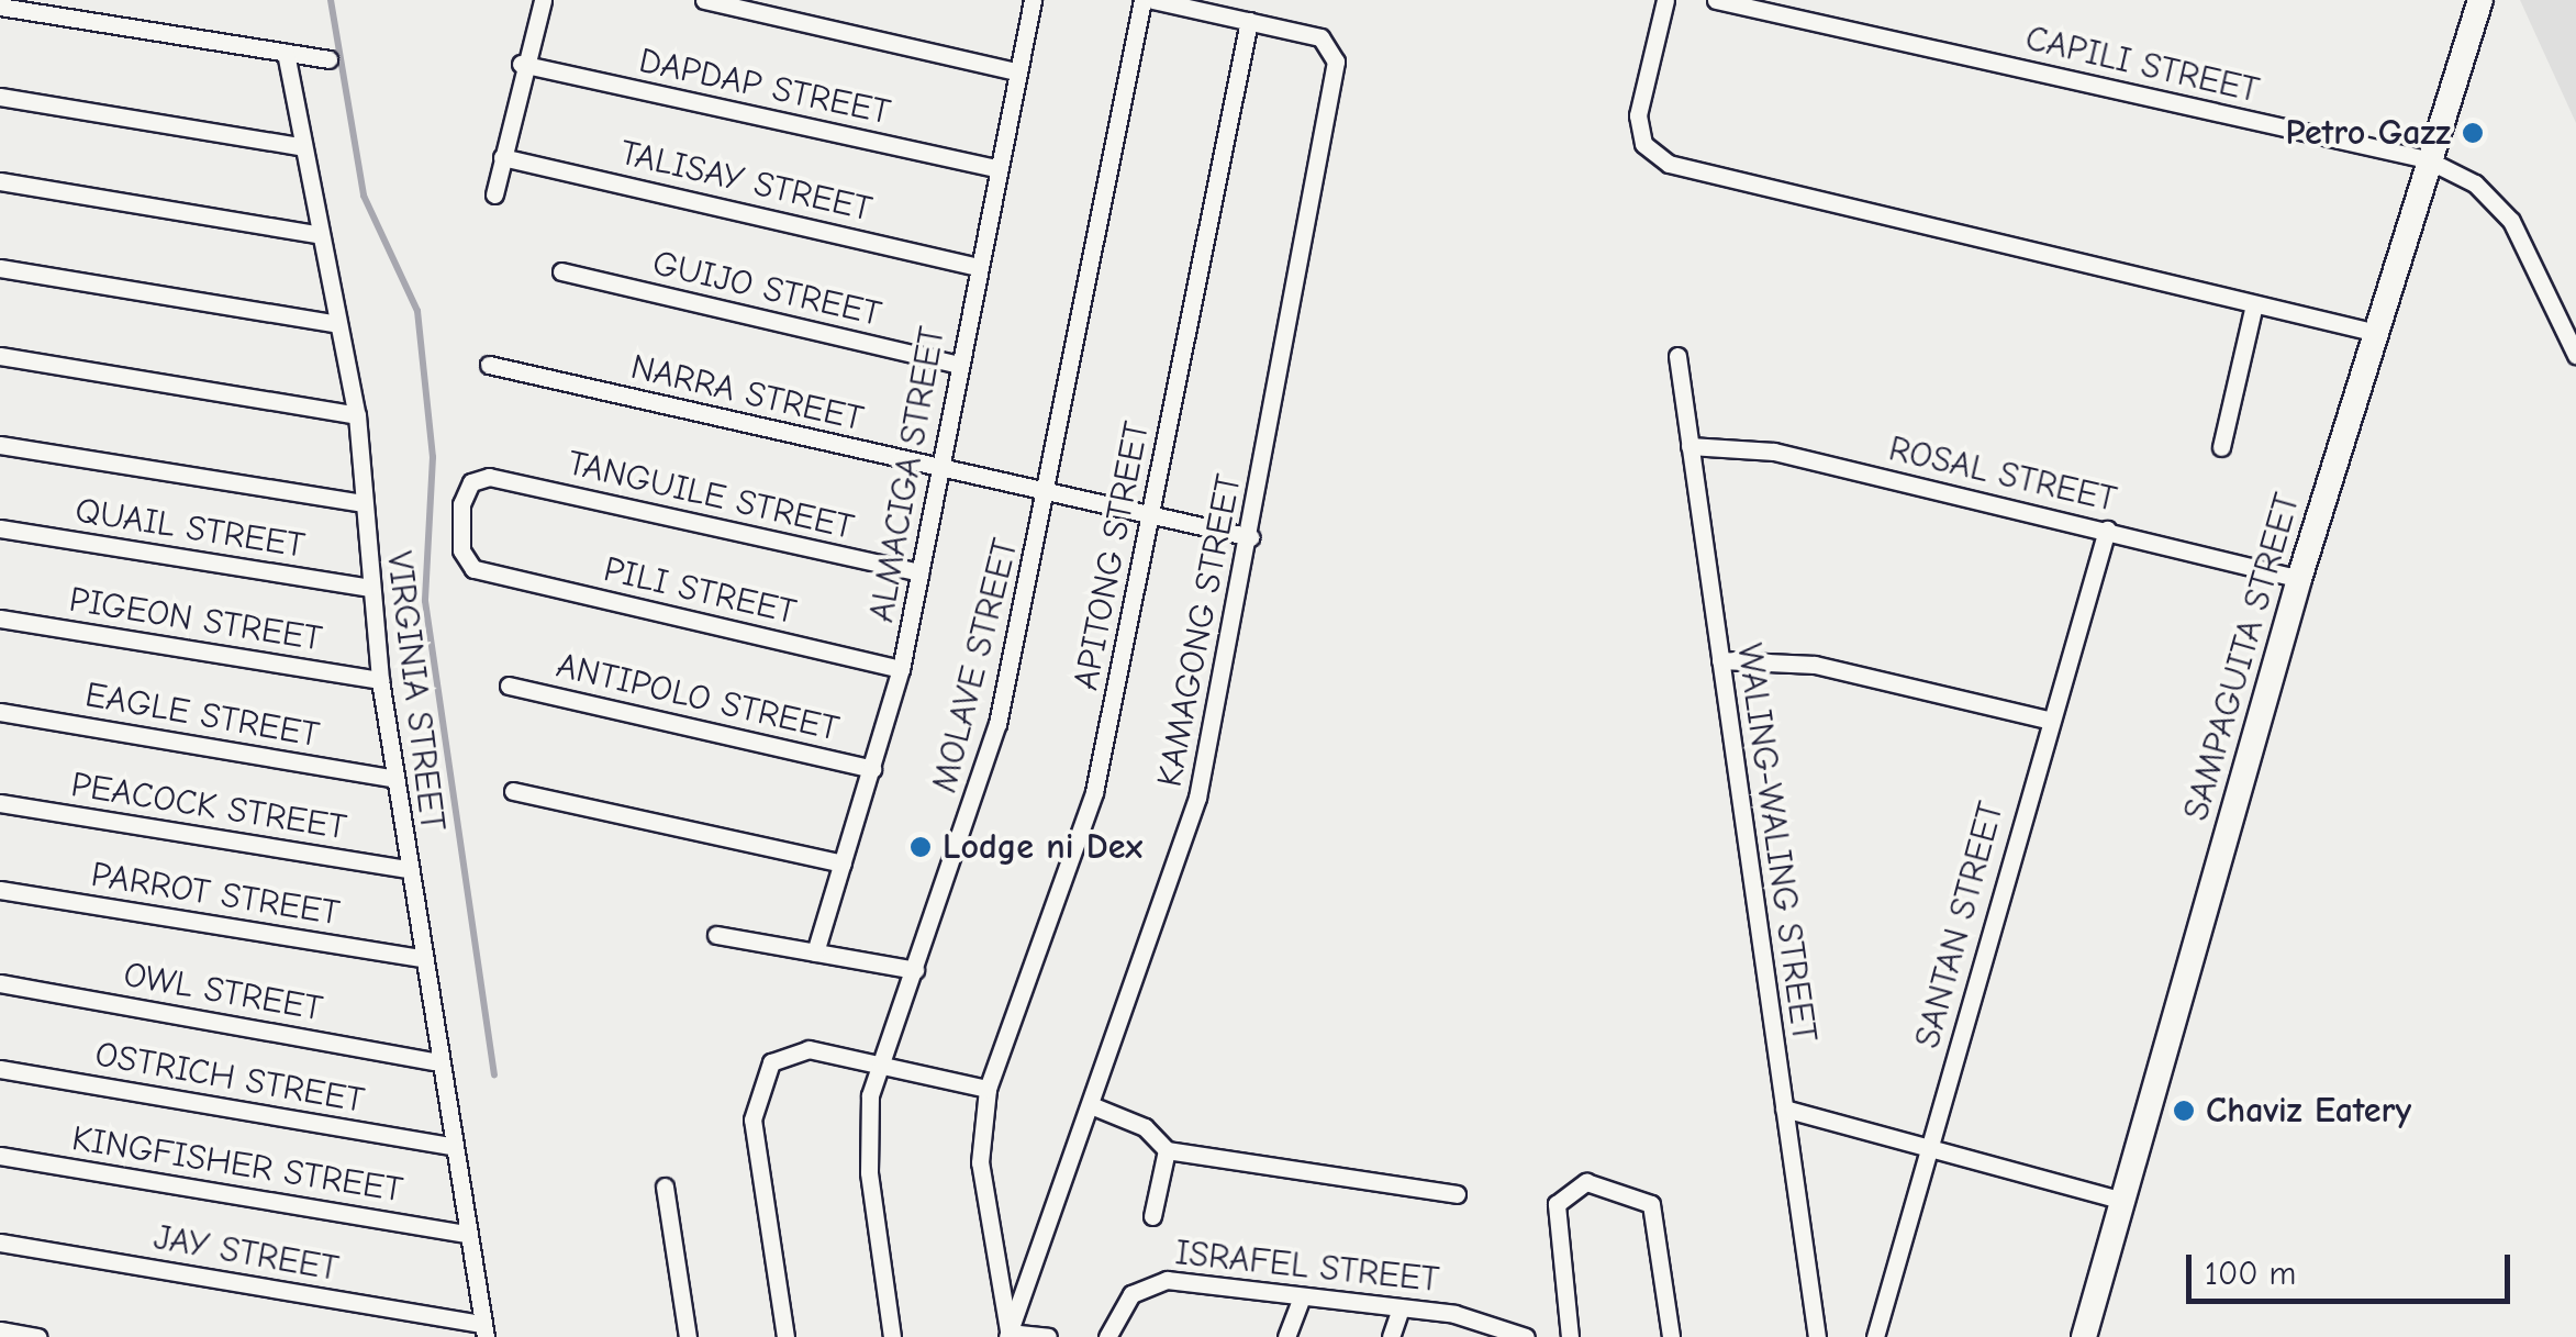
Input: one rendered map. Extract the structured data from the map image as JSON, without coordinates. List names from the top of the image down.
{
  "streets": {
    "street": [
      "CAPILI STREET",
      "DAPDAP STREET",
      "TALISAY STREET",
      "GUIJO STREET",
      "NARRA STREET",
      "ALMACIGA STREET",
      "ROSAL STREET",
      "TANGUILE STREET",
      "QUAIL STREET",
      "APITONG STREET",
      "PILI STREET",
      "PIGEON STREET",
      "KAMAGONG STREET",
      "SAMPAGUITA STREET",
      "MOLAVE STREET",
      "VIRGINIA STREET",
      "ANTIPOLO STREET",
      "EAGLE STREET",
      "PEACOCK STREET",
      "WALING-WALING STREET",
      "PARROT STREET",
      "SANTAN STREET",
      "OWL STREET",
      "OSTRICH STREET",
      "KINGFISHER STREET",
      "JAY STREET",
      "ISRAFEL STREET"
    ]
  },
  "crossings": [
    ["CAPILI STREET", "SAMPAGUITA STREET"],
    ["DAPDAP STREET", "ALMACIGA STREET"],
    ["TALISAY STREET", "ALMACIGA STREET"],
    ["GUIJO STREET", "ALMACIGA STREET"],
    ["NARRA STREET", "ALMACIGA STREET"],
    ["NARRA STREET", "APITONG STREET"],
    ["NARRA STREET", "KAMAGONG STREET"],
    ["NARRA STREET", "MOLAVE STREET"],
    ["ALMACIGA STREET", "TANGUILE STREET"],
    ["ALMACIGA STREET", "PILI STREET"],
    ["ALMACIGA STREET", "ANTIPOLO STREET"],
    ["ROSAL STREET", "SAMPAGUITA STREET"],
    ["ROSAL STREET", "WALING-WALING STREET"],
    ["ROSAL STREET", "SANTAN STREET"],
    ["TANGUILE STREET", "PILI STREET"],
    ["QUAIL STREET", "VIRGINIA STREET"],
    ["APITONG STREET", "KAMAGONG STREET"],
    ["PIGEON STREET", "VIRGINIA STREET"],
    ["VIRGINIA STREET", "EAGLE STREET"],
    ["VIRGINIA STREET", "PEACOCK STREET"],
    ["VIRGINIA STREET", "PARROT STREET"],
    ["VIRGINIA STREET", "OWL STREET"],
    ["VIRGINIA STREET", "OSTRICH STREET"],
    ["VIRGINIA STREET", "KINGFISHER STREET"],
    ["VIRGINIA STREET", "JAY STREET"]
  ],
  "places": ["Petro Gazz", "Lodge ni Dex", "Chaviz Eatery"],
  "scale_bar": "100 m"
}
